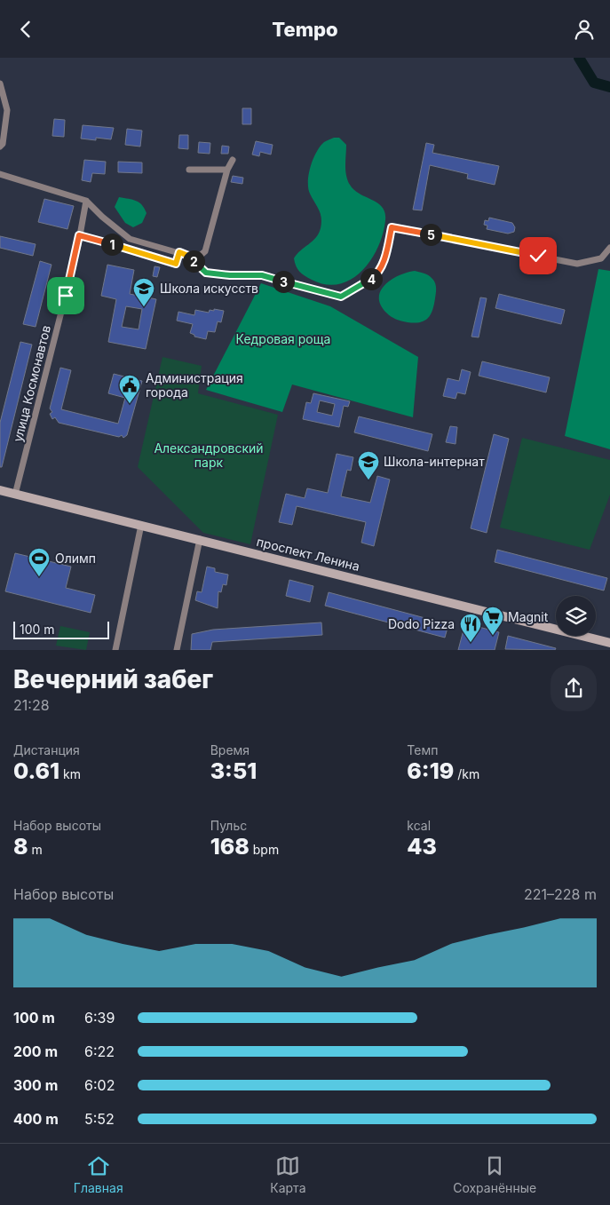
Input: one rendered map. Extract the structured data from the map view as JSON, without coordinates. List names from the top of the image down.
{
  "streets": {
    "street": ["улица Космонавтов", "проспект Ленина"]
  },
  "crossings": [
    ["улица Космонавтов", "проспект Ленина"]
  ],
  "parks": ["Кедровая роща", "Александровский парк"],
  "places": {
    "school or university": ["Школа искусcтв", "Школа-интернат"],
    "public building": ["Администрация города"],
    "sports": ["Олимп"],
    "supermarket": ["Magnit"],
    "restaurant": ["Dodo Pizza"]
  },
  "scale_bar": "100 m",
  "page": {
    "header": "Tempo",
    "pins": [
      "5",
      "1",
      "2",
      "4",
      "3"
    ],
    "scale": "100 m",
    "heading": ["Вечерний забег", "21:28"],
    "stats": [
      ["Дистанция", "0.61 km"],
      ["Время", "3:51"],
      ["Темп", "6:19 /km"],
      ["Набор высоты", "8 m"],
      ["Пульс", "168 bpm"],
      ["kcal", "43"]
    ],
    "chart": ["Набор высоты", "221–228 m"],
    "list": [
      {
        "name": "100 m",
        "note": "6:39"
      },
      {
        "name": "200 m",
        "note": "6:22"
      },
      {
        "name": "300 m",
        "note": "6:02"
      },
      {
        "name": "400 m",
        "note": "5:52"
      }
    ],
    "tabs": ["Главная", "Карта", "Сохранённые"]
  }
}
